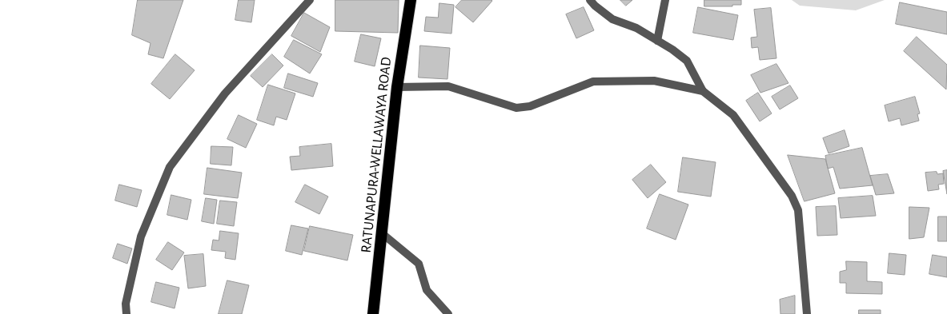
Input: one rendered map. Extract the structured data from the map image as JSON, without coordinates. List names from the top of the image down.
{
  "streets": {
    "highway": ["RATUNAPURA-WELLAWAYA ROAD"]
  }
}
